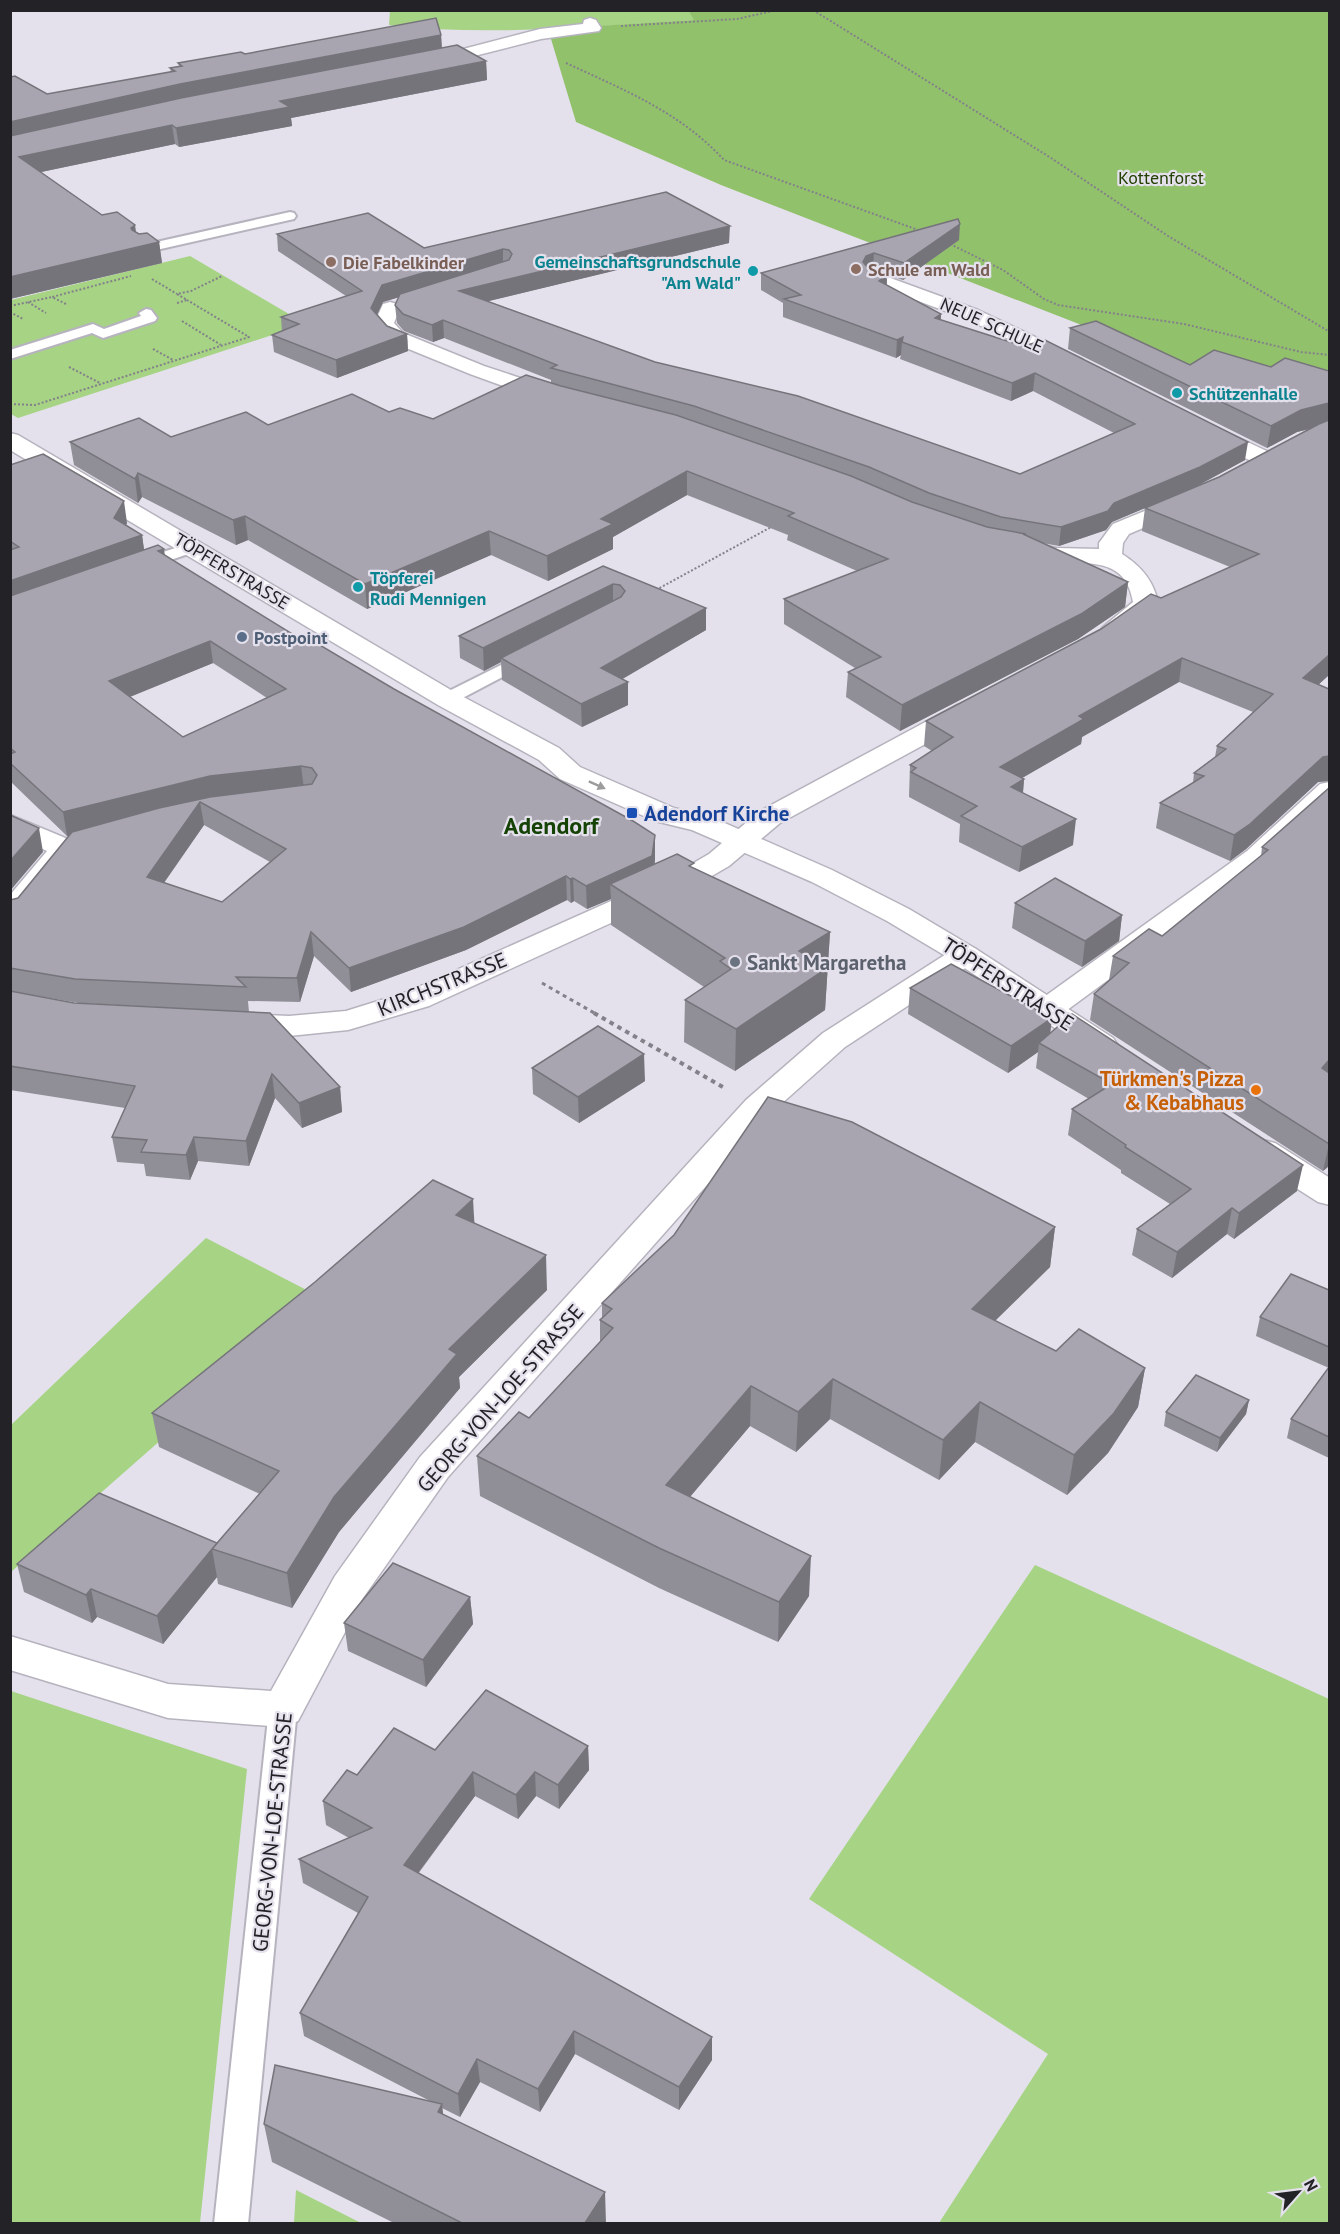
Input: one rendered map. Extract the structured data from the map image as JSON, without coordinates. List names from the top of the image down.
{
  "streets": {
    "street": [
      "NEUE SCHULE",
      "TÖPFERSTRASSE",
      "KIRCHSTRASSE",
      "GEORG-VON-LOE-STRASSE"
    ]
  },
  "crossings": [
    ["TÖPFERSTRASSE", "KIRCHSTRASSE"],
    ["TÖPFERSTRASSE", "GEORG-VON-LOE-STRASSE"]
  ],
  "districts": ["Adendorf"],
  "parks": ["Kottenforst"],
  "places": {
    "other": [
      "Die Fabelkinder",
      "Schule am Wald",
      "Gemeinschaftsgrundschule \"Am Wald\"",
      "Schützenhalle",
      "Töpferei Rudi Mennigen",
      "Postpoint",
      "Sankt Margaretha",
      "Türkmen's Pizza & Kebabhaus"
    ],
    "transit": ["Adendorf Kirche"]
  },
  "north": "top right"
}
